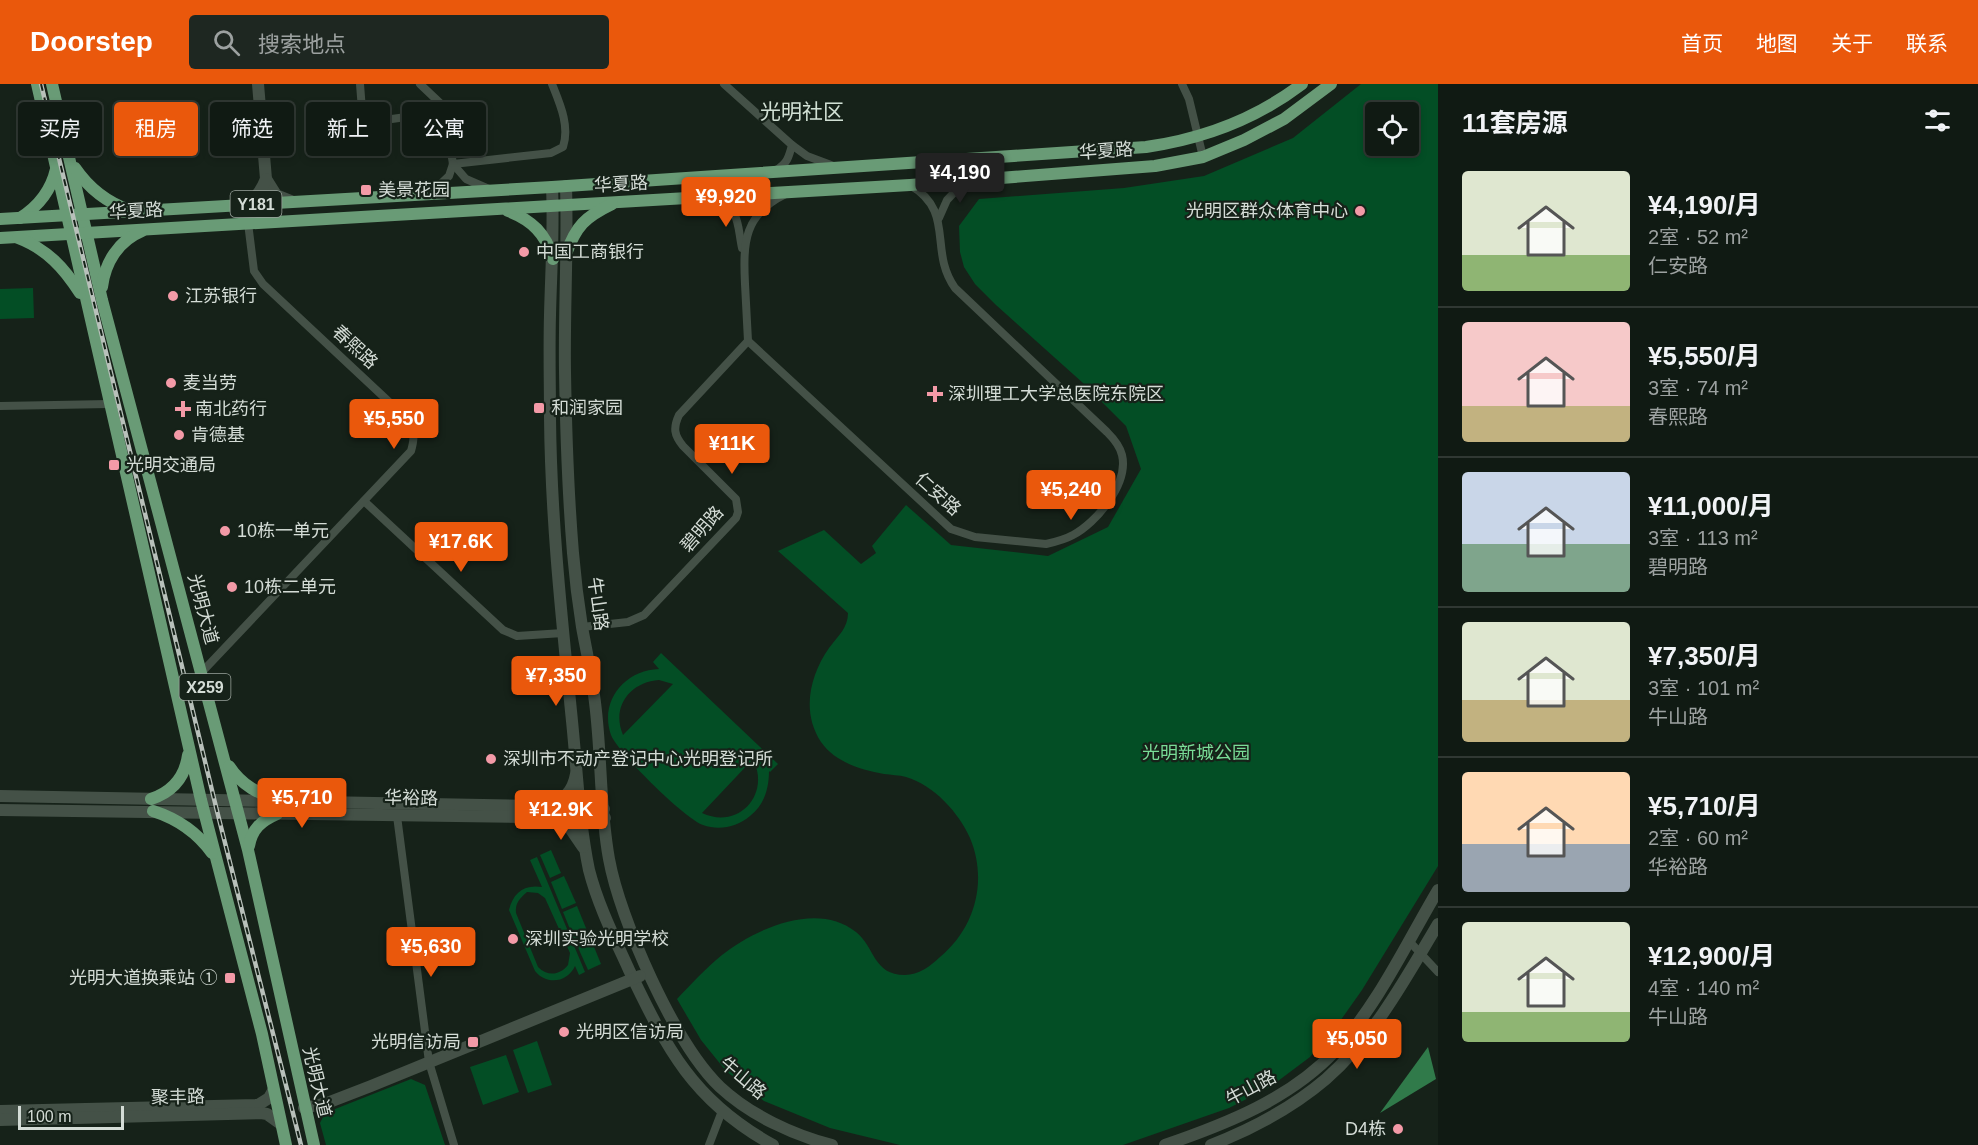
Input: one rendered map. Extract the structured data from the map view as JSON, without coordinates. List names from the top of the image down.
{
  "streets": {
    "main road": [
      "华夏路",
      "Y181",
      "光明大道",
      "X259"
    ],
    "street": [
      "春熙路",
      "仁安路",
      "碧明路",
      "牛山路",
      "华裕路",
      "聚丰路"
    ]
  },
  "crossings": [
    ["华夏路", "春熙路"],
    ["华夏路", "牛山路"],
    ["华夏路", "光明大道"],
    ["华夏路", "X259"],
    ["春熙路", "光明大道"],
    ["仁安路", "碧明路"],
    ["碧明路", "牛山路"],
    ["牛山路", "华裕路"],
    ["光明大道", "华裕路"],
    ["X259", "华裕路"],
    ["X259", "聚丰路"]
  ],
  "districts": ["光明社区"],
  "parks": ["光明新城公园"],
  "places": {
    "transit": [
      "美景花园",
      "和润家园",
      "光明交通局",
      "光明大道换乘站 ①",
      "光明信访局"
    ],
    "other": [
      "光明区群众体育中心",
      "中国工商银行",
      "江苏银行",
      "麦当劳",
      "肯德基",
      "10栋一单元",
      "10栋二单元",
      "深圳市不动产登记中心光明登记所",
      "深圳实验光明学校",
      "光明区信访局",
      "D4栋"
    ],
    "health": ["深圳理工大学总医院东院区", "南北药行"]
  },
  "scale_bar": "100 m",
  "page": {
    "header": "Doorstep",
    "search": "搜索地点",
    "nav": [
      "首页",
      "地图",
      "关于",
      "联系"
    ],
    "heading": "11套房源",
    "chip": [
      "买房",
      "租房",
      "筛选",
      "新上",
      "公寓"
    ],
    "price": [
      "¥4,190",
      "¥9,920",
      "¥5,550",
      "¥11K",
      "¥5,240",
      "¥17.6K",
      "¥7,350",
      "¥5,710",
      "¥12.9K",
      "¥5,630",
      "¥5,050"
    ],
    "list": [
      {
        "name": "¥4,190/月",
        "note": "2室 · 52 m² · 仁安路"
      },
      {
        "name": "¥5,550/月",
        "note": "3室 · 74 m² · 春熙路"
      },
      {
        "name": "¥11,000/月",
        "note": "3室 · 113 m² · 碧明路"
      },
      {
        "name": "¥7,350/月",
        "note": "3室 · 101 m² · 牛山路"
      },
      {
        "name": "¥5,710/月",
        "note": "2室 · 60 m² · 华裕路"
      },
      {
        "name": "¥12,900/月",
        "note": "4室 · 140 m² · 牛山路"
      }
    ],
    "scale": "100 m"
  }
}
